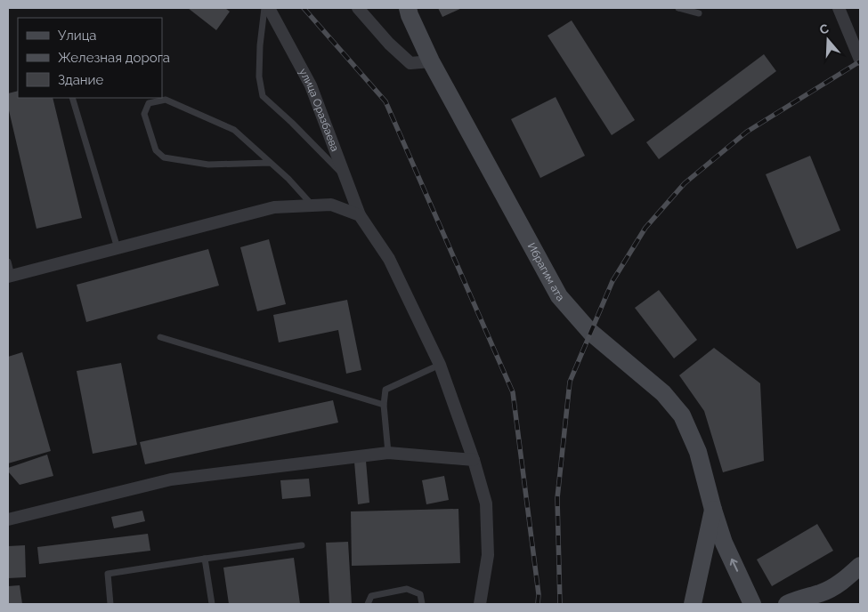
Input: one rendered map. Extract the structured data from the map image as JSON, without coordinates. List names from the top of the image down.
{
  "streets": {
    "street": ["улица Оразбаева", "Ибрагим ата"]
  },
  "legend": ["Улица", "Железная дорога", "Здание"],
  "north": "top"
}
